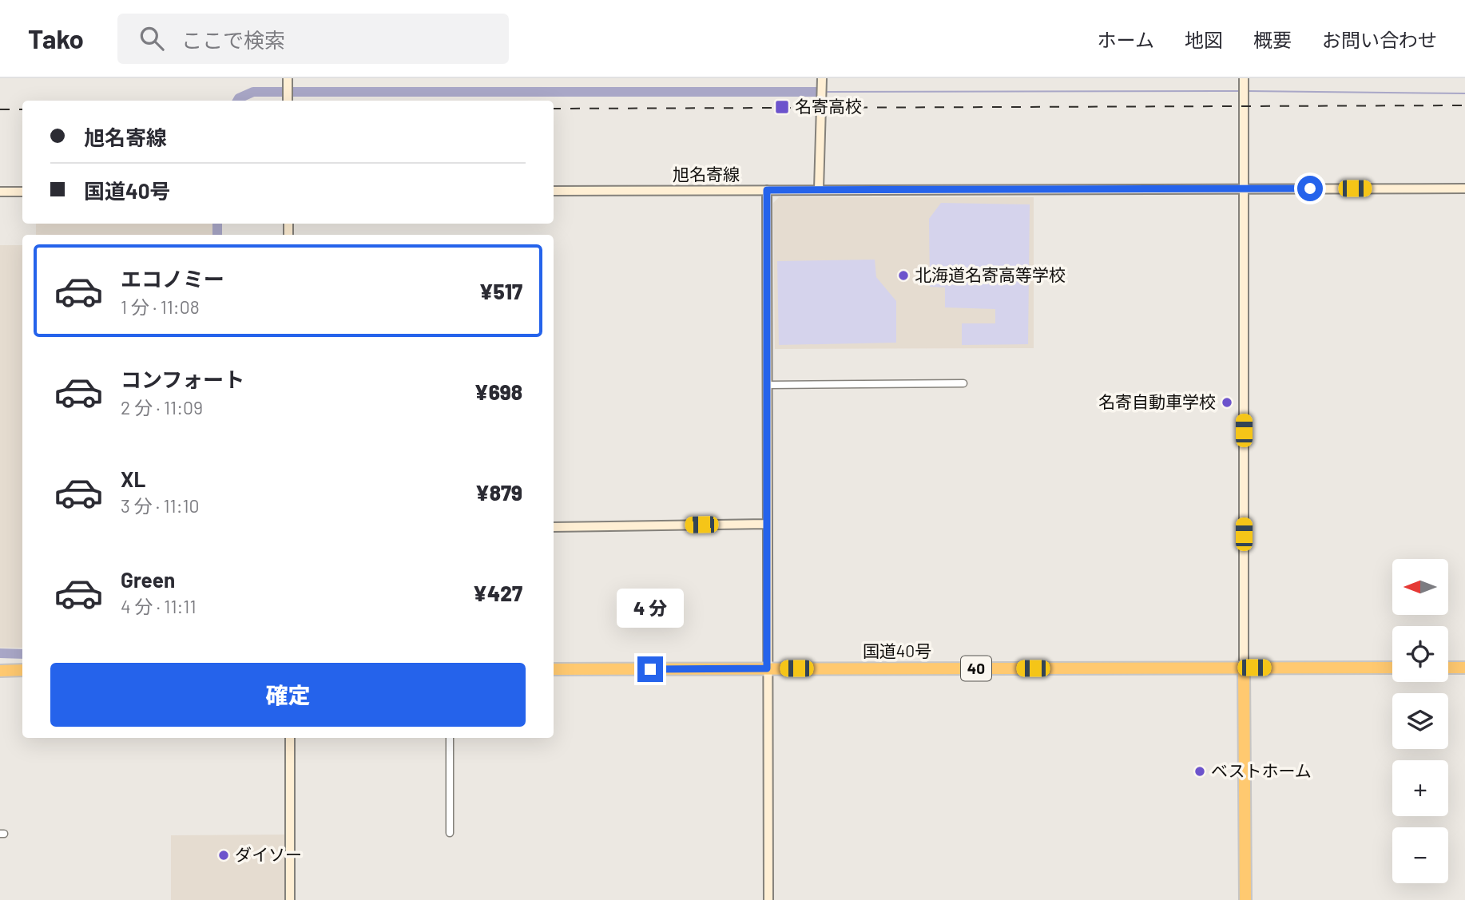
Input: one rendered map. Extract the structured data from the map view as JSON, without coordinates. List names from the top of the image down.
{
  "streets": {
    "highway": ["国道40号", "40"],
    "street": ["旭名寄線"]
  },
  "places": {
    "transit": ["名寄高校"],
    "other": [
      "北海道名寄高等学校",
      "名寄自動車学校",
      "ベストホーム",
      "ダイソー"
    ]
  },
  "north": "left",
  "page": {
    "header": "Tako",
    "search": "ここで検索",
    "nav": [
      "ホーム",
      "地図",
      "概要",
      "お問い合わせ"
    ],
    "banner": ["旭名寄線", "国道40号"],
    "list": [
      {
        "name": "エコノミー",
        "note": "1 分 · 11:08",
        "value": "¥517"
      },
      {
        "name": "コンフォート",
        "note": "2 分 · 11:09",
        "value": "¥698"
      },
      {
        "name": "XL",
        "note": "3 分 · 11:10",
        "value": "¥879"
      },
      {
        "name": "Green",
        "note": "4 分 · 11:11",
        "value": "¥427"
      }
    ],
    "map_buttons": ["+", "−"],
    "bubble": "4 分",
    "buttons": "確定"
  }
}
